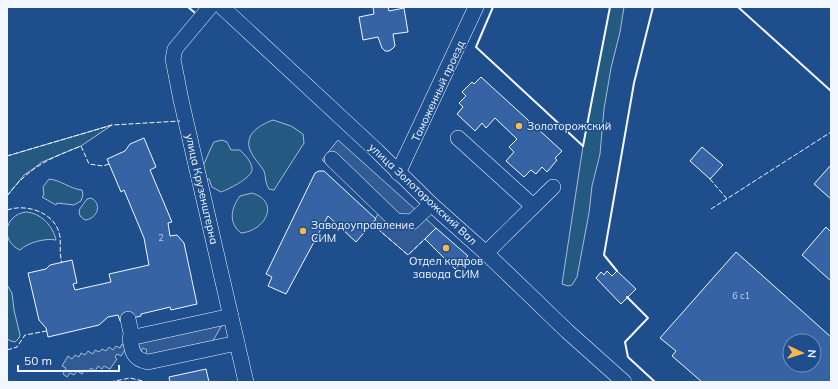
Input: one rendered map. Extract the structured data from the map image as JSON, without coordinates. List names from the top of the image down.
{
  "streets": {
    "street": ["Таможенный проезд", "улица Крузенштерна", "улица Золоторожский Вал"]
  },
  "crossings": [
    ["Таможенный проезд", "улица Золоторожский Вал"]
  ],
  "places": ["Золоторожский", "Заводоуправление СИМ", "Отдел кадров завода СИМ"],
  "house_numbers": ["2", "6 с1"],
  "scale_bar": "50 m",
  "north": "right"
}
